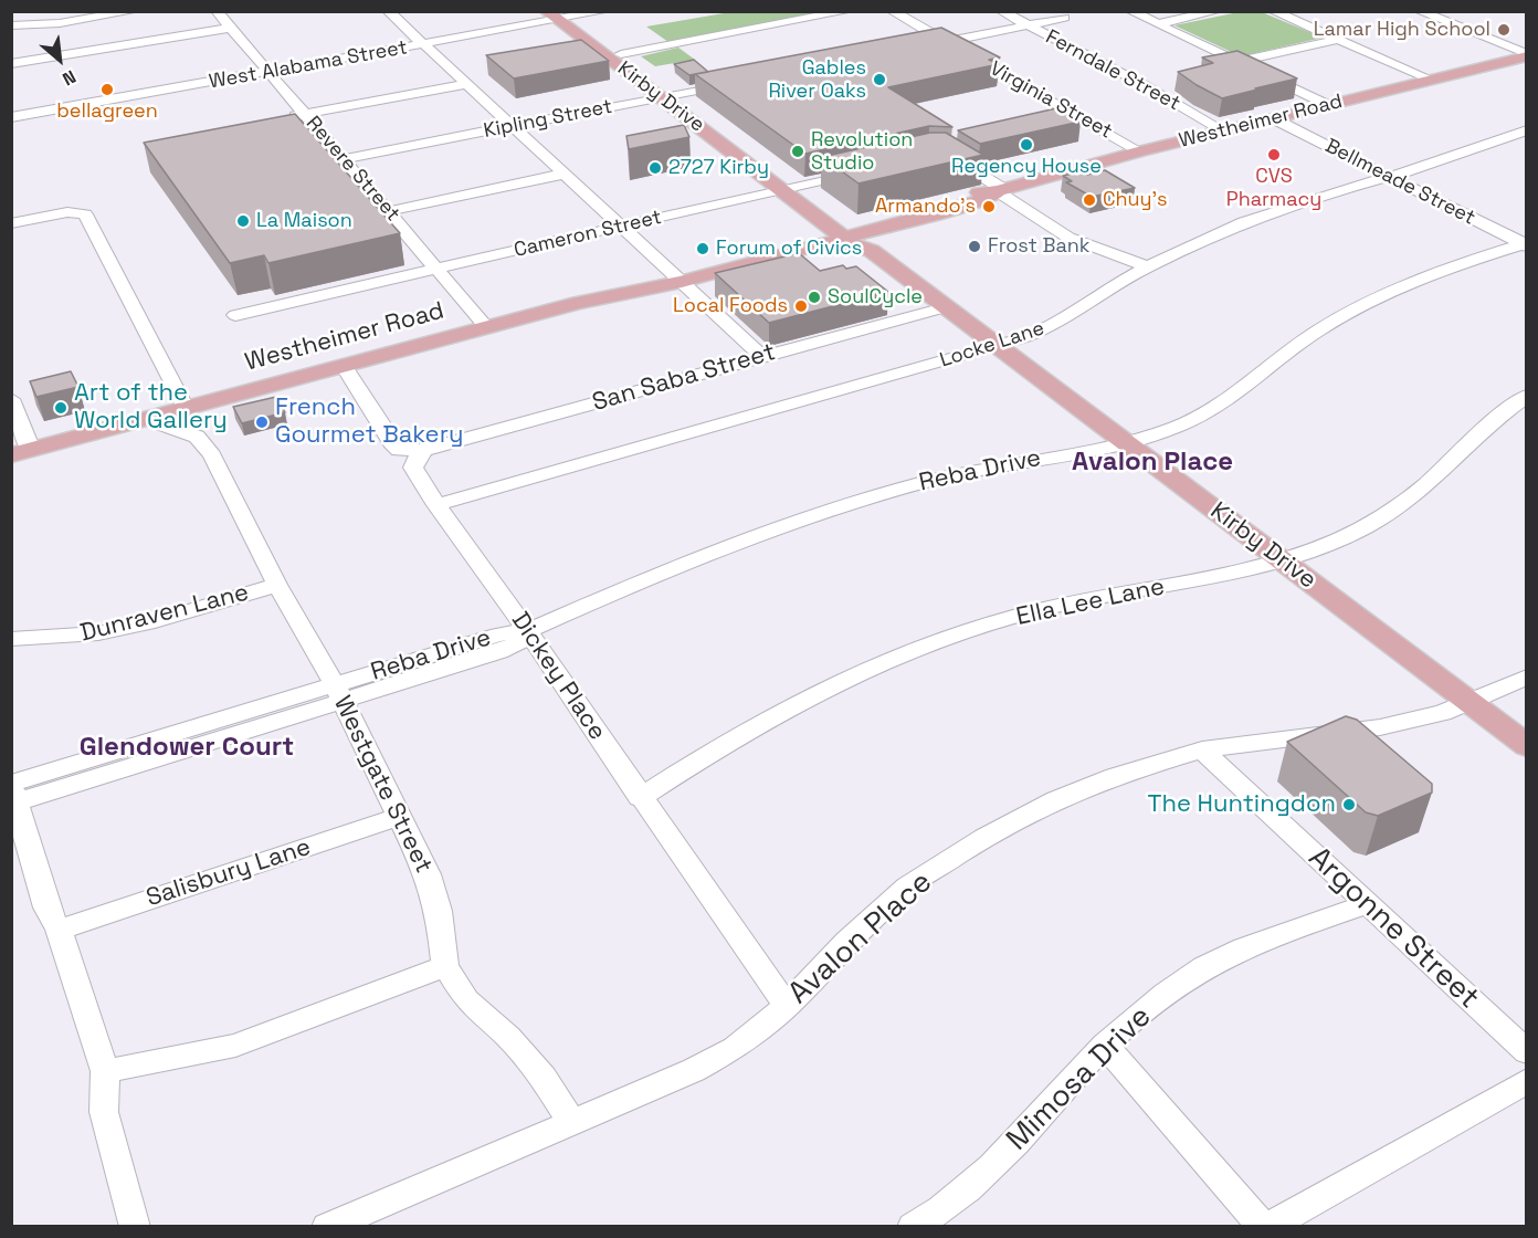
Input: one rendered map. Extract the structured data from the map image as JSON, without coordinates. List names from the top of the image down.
{
  "streets": {
    "main road": ["Kirby Drive", "Westheimer Road"],
    "street": [
      "West Alabama Street",
      "Ferndale Street",
      "Virginia Street",
      "Kipling Street",
      "Revere Street",
      "Bellmeade Street",
      "Cameron Street",
      "Locke Lane",
      "San Saba Street",
      "Reba Drive",
      "Ella Lee Lane",
      "Dunraven Lane",
      "Dickey Place",
      "Westgate Street",
      "Salisbury Lane",
      "Argonne Street",
      "Avalon Place",
      "Mimosa Drive"
    ]
  },
  "crossings": [
    ["West Alabama Street", "Kirby Drive"],
    ["West Alabama Street", "Revere Street"],
    ["Ferndale Street", "Westheimer Road"],
    ["Kirby Drive", "Kipling Street"],
    ["Kirby Drive", "Westheimer Road"],
    ["Kirby Drive", "Cameron Street"],
    ["Kirby Drive", "Locke Lane"],
    ["Kirby Drive", "San Saba Street"],
    ["Kirby Drive", "Reba Drive"],
    ["Kirby Drive", "Ella Lee Lane"],
    ["Kirby Drive", "Avalon Place"],
    ["Virginia Street", "Westheimer Road"],
    ["Kipling Street", "Revere Street"],
    ["Westheimer Road", "Revere Street"],
    ["Westheimer Road", "Bellmeade Street"],
    ["Revere Street", "Cameron Street"],
    ["Bellmeade Street", "Locke Lane"],
    ["Bellmeade Street", "Reba Drive"],
    ["Locke Lane", "Dickey Place"],
    ["San Saba Street", "Dickey Place"],
    ["Reba Drive", "Dickey Place"],
    ["Reba Drive", "Westgate Street"],
    ["Ella Lee Lane", "Dickey Place"],
    ["Dunraven Lane", "Westgate Street"],
    ["Dickey Place", "Avalon Place"],
    ["Westgate Street", "Salisbury Lane"],
    ["Westgate Street", "Avalon Place"],
    ["Argonne Street", "Avalon Place"],
    ["Argonne Street", "Mimosa Drive"]
  ],
  "districts": ["Avalon Place", "Glendower Court"],
  "places": [
    "Lamar High School",
    "Gables River Oaks",
    "bellagreen",
    "Regency House",
    "Revolution Studio",
    "CVS Pharmacy",
    "2727 Kirby",
    "Chuy's",
    "Armando's",
    "La Maison",
    "Frost Bank",
    "Forum of Civics",
    "SoulCycle",
    "Local Foods",
    "Art of the World Gallery",
    "French Gourmet Bakery",
    "The Huntingdon"
  ],
  "north": "bottom right"
}
